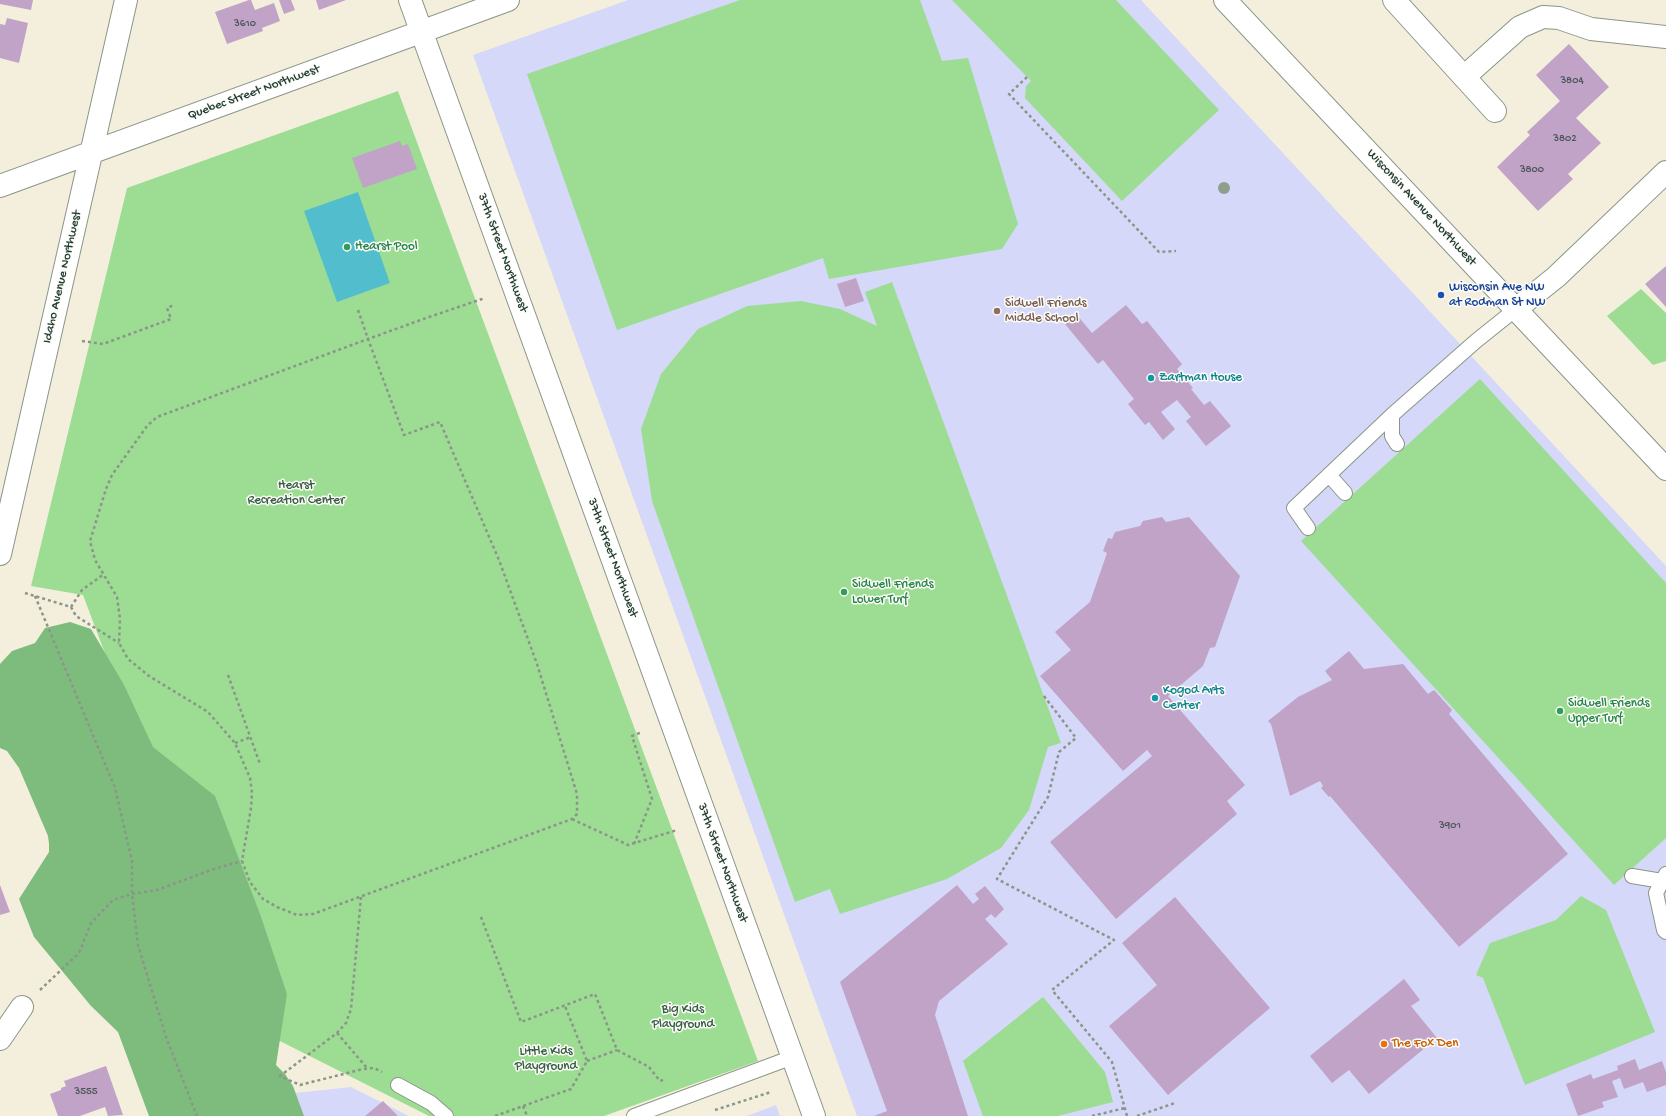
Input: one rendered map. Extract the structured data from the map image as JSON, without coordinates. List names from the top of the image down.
{
  "streets": {
    "street": [
      "Quebec Street Northwest",
      "Wisconsin Avenue Northwest",
      "37th Street Northwest",
      "Idaho Avenue Northwest"
    ]
  },
  "crossings": [
    ["Quebec Street Northwest", "37th Street Northwest"],
    ["Quebec Street Northwest", "Idaho Avenue Northwest"]
  ],
  "parks": ["Hearst Recreation Center", "Big Kids Playground", "Little Kids Playground"],
  "places": [
    "Hearst Pool",
    "Wisconsin Ave NW at Rodman St NW",
    "Sidwell Friends Middle School",
    "Zartman House",
    "Sidwell Friends Lower Turf",
    "Kogod Arts Center",
    "Sidwell Friends Upper Turf",
    "The Fox Den"
  ],
  "house_numbers": [
    "3610",
    "3804",
    "3802",
    "3800",
    "3901",
    "3555"
  ]
}
